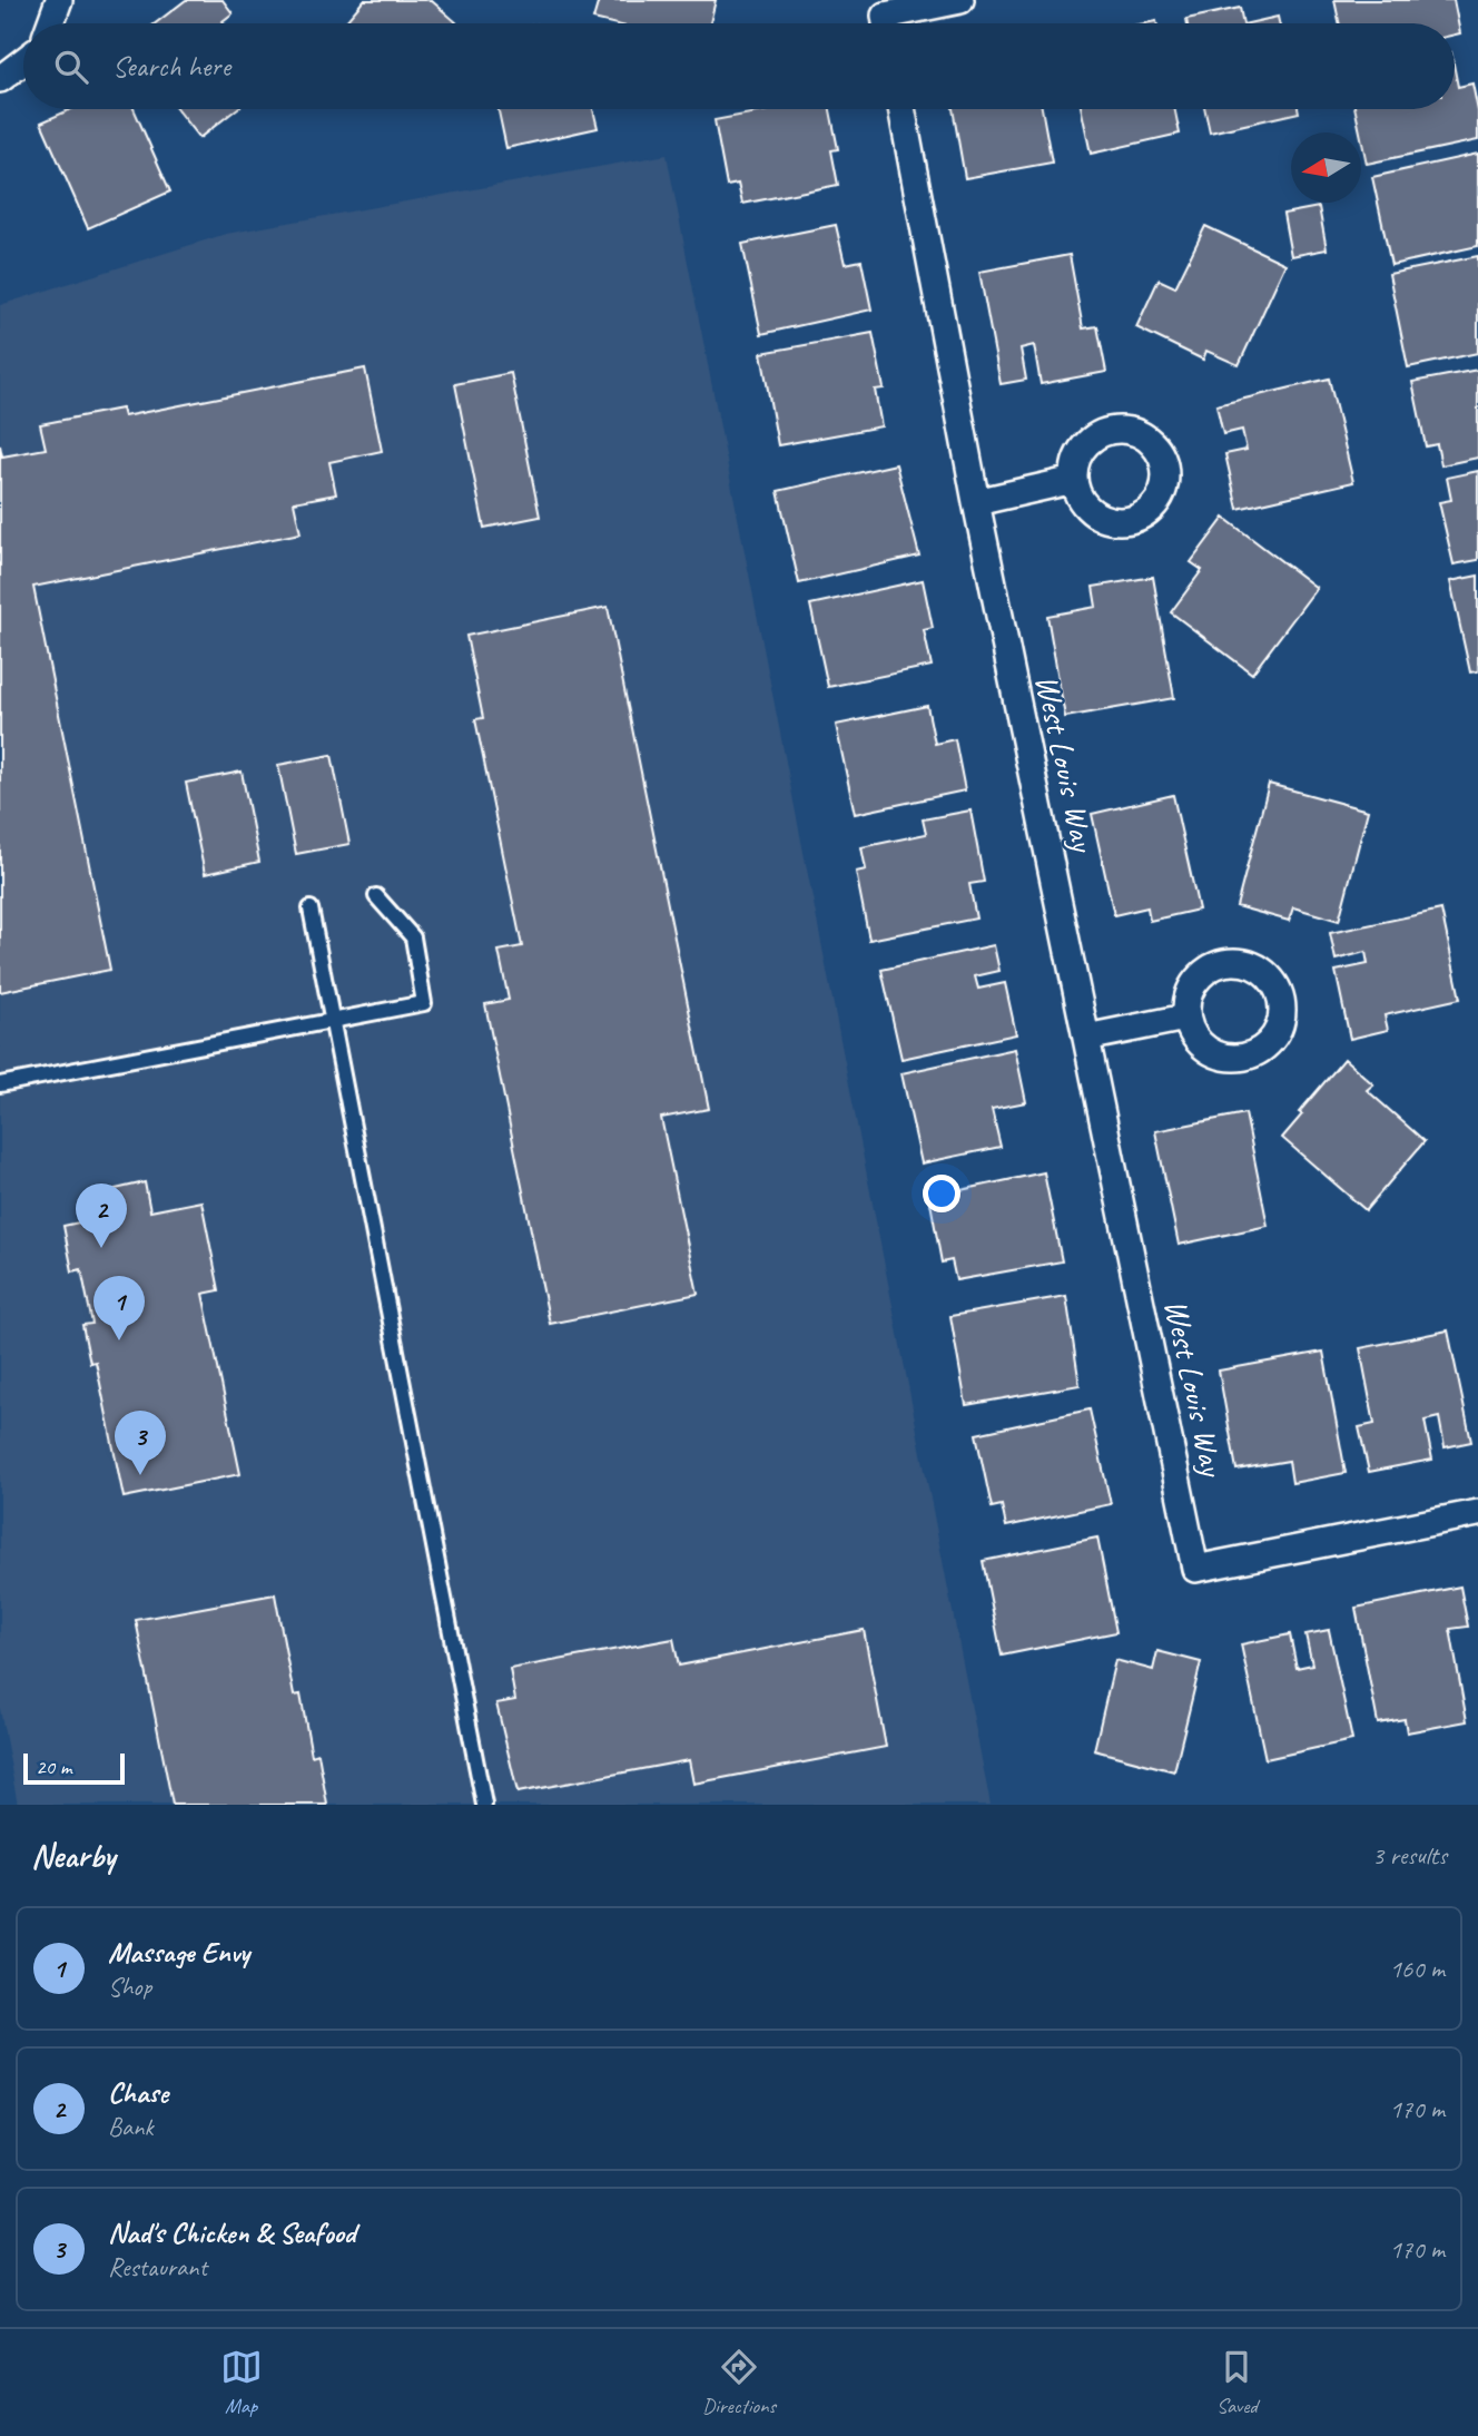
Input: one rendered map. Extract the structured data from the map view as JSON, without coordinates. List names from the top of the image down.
{
  "streets": {
    "street": ["West Louis Way"]
  },
  "scale_bar": "20 m",
  "north": "left",
  "page": {
    "search": "Search here",
    "pins": ["2", "1", "3"],
    "scale": "20 m",
    "heading": ["Nearby", "3 results"],
    "list": [
      {
        "mark": "1",
        "name": "Massage Envy",
        "note": "Shop",
        "value": "160 m"
      },
      {
        "mark": "2",
        "name": "Chase",
        "note": "Bank",
        "value": "170 m"
      },
      {
        "mark": "3",
        "name": "Nad's Chicken & Seafood",
        "note": "Restaurant",
        "value": "170 m"
      }
    ],
    "nav": ["Map", "Directions", "Saved"]
  }
}
